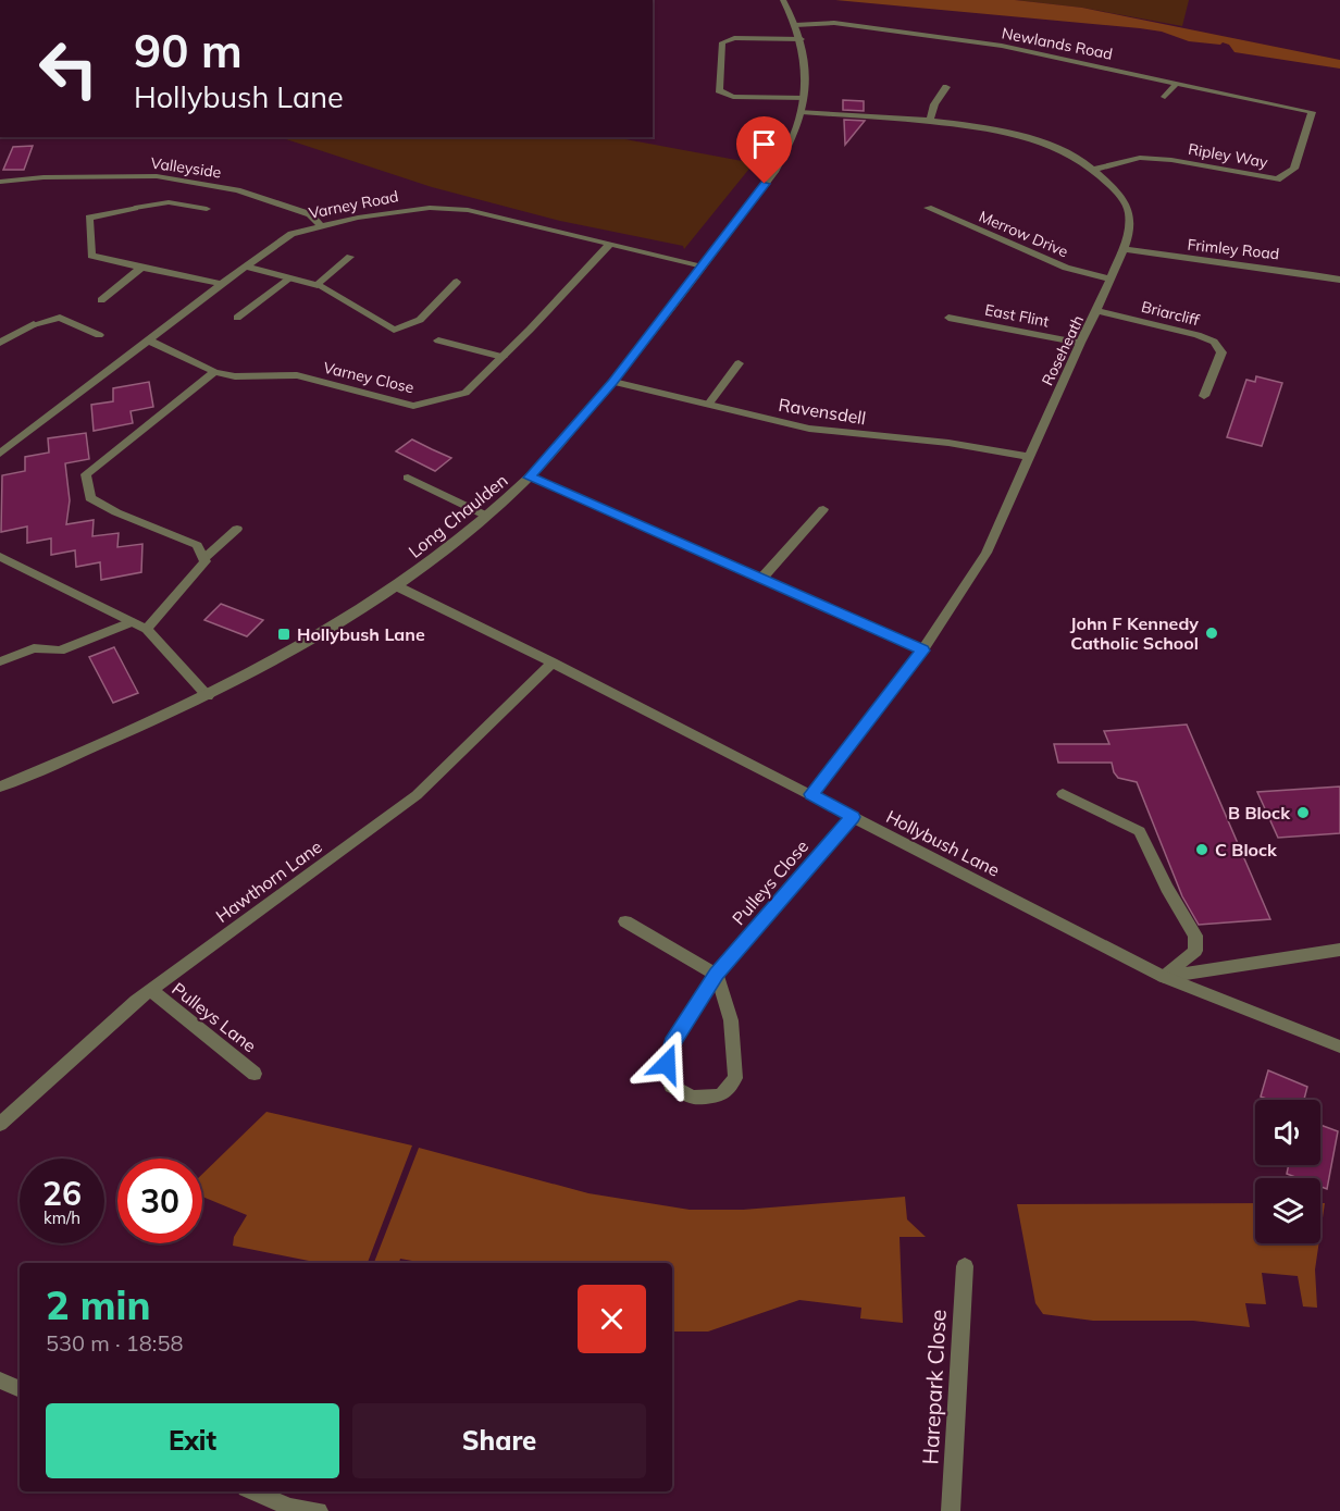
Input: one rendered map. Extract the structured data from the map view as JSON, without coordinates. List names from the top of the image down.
{
  "streets": {
    "street": [
      "Newlands Road",
      "Ripley Way",
      "Valleyside",
      "Varney Road",
      "Merrow Drive",
      "Frimley Road",
      "Briarcliff",
      "East Flint",
      "Roseheath",
      "Varney Close",
      "Ravensdell",
      "Long Chaulden",
      "Hollybush Lane",
      "Hawthorn Lane",
      "Pulleys Close",
      "Pulleys Lane",
      "Harepark Close"
    ]
  },
  "crossings": [
    ["Newlands Road", "Ripley Way"],
    ["Newlands Road", "Long Chaulden"],
    ["Ripley Way", "Roseheath"],
    ["Valleyside", "Varney Road"],
    ["Varney Road", "Varney Close"],
    ["Varney Road", "Long Chaulden"],
    ["Merrow Drive", "Roseheath"],
    ["Frimley Road", "Roseheath"],
    ["Briarcliff", "Roseheath"],
    ["East Flint", "Roseheath"],
    ["Roseheath", "Ravensdell"],
    ["Roseheath", "Long Chaulden"],
    ["Roseheath", "Hollybush Lane"],
    ["Ravensdell", "Long Chaulden"],
    ["Long Chaulden", "Hollybush Lane"],
    ["Hollybush Lane", "Hawthorn Lane"],
    ["Hollybush Lane", "Pulleys Close"],
    ["Hawthorn Lane", "Pulleys Lane"]
  ],
  "places": {
    "other": ["John F Kennedy Catholic School", "B Block", "C Block"],
    "transit": ["Hollybush Lane"]
  },
  "page": {
    "turn": ["90 m", "Hollybush Lane"],
    "speed": "26 km/h",
    "limit": "30",
    "heading": ["2 min", "530 m · 18:58"],
    "buttons": ["Exit", "Share"]
  }
}
